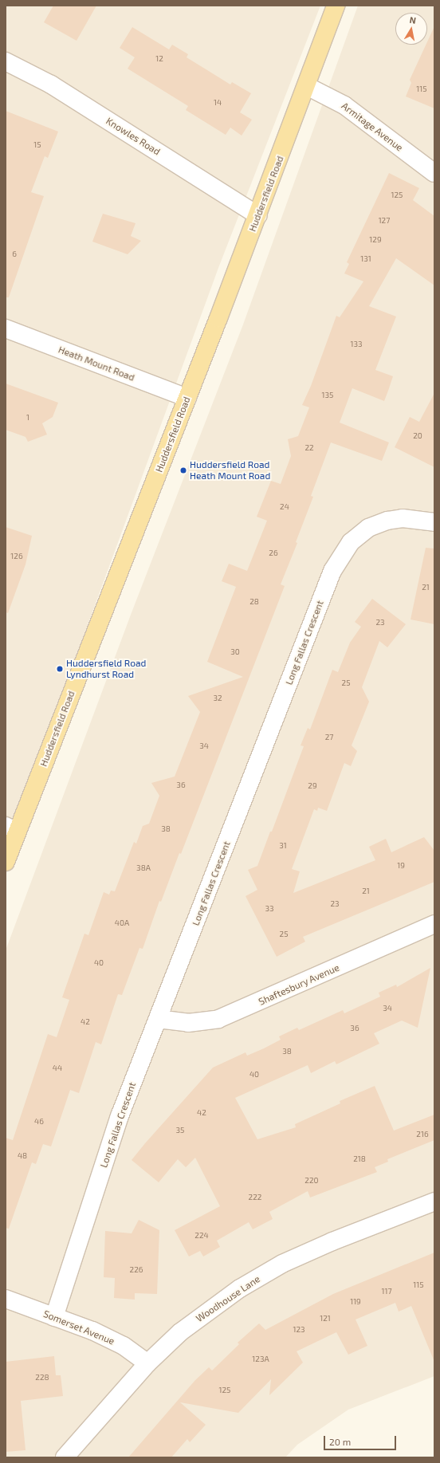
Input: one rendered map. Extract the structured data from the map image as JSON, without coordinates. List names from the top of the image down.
{
  "streets": {
    "main road": ["Huddersfield Road"],
    "street": [
      "Armitage Avenue",
      "Knowles Road",
      "Heath Mount Road",
      "Long Fallas Crescent",
      "Shaftesbury Avenue",
      "Woodhouse Lane",
      "Somerset Avenue"
    ]
  },
  "crossings": [
    ["Armitage Avenue", "Huddersfield Road"],
    ["Knowles Road", "Huddersfield Road"],
    ["Huddersfield Road", "Heath Mount Road"],
    ["Long Fallas Crescent", "Shaftesbury Avenue"],
    ["Long Fallas Crescent", "Somerset Avenue"],
    ["Woodhouse Lane", "Somerset Avenue"]
  ],
  "places": ["Huddersfield Road Heath Mount Road", "Huddersfield Road Lyndhurst Road"],
  "house_numbers": [
    "12",
    "115",
    "14",
    "15",
    "125",
    "127",
    "129",
    "6",
    "131",
    "133",
    "135",
    "1",
    "20",
    "22",
    "24",
    "26",
    "126",
    "21",
    "28",
    "23",
    "30",
    "25",
    "32",
    "27",
    "34",
    "36",
    "29",
    "38",
    "31",
    "19",
    "38A",
    "21",
    "23",
    "33",
    "40A",
    "25",
    "40",
    "34",
    "42",
    "36",
    "38",
    "44",
    "40",
    "42",
    "46",
    "35",
    "216",
    "48",
    "218",
    "220",
    "222",
    "224",
    "226",
    "115",
    "117",
    "119",
    "121",
    "123",
    "123A",
    "228",
    "125"
  ],
  "scale_bar": "20 m",
  "north": "top"
}
